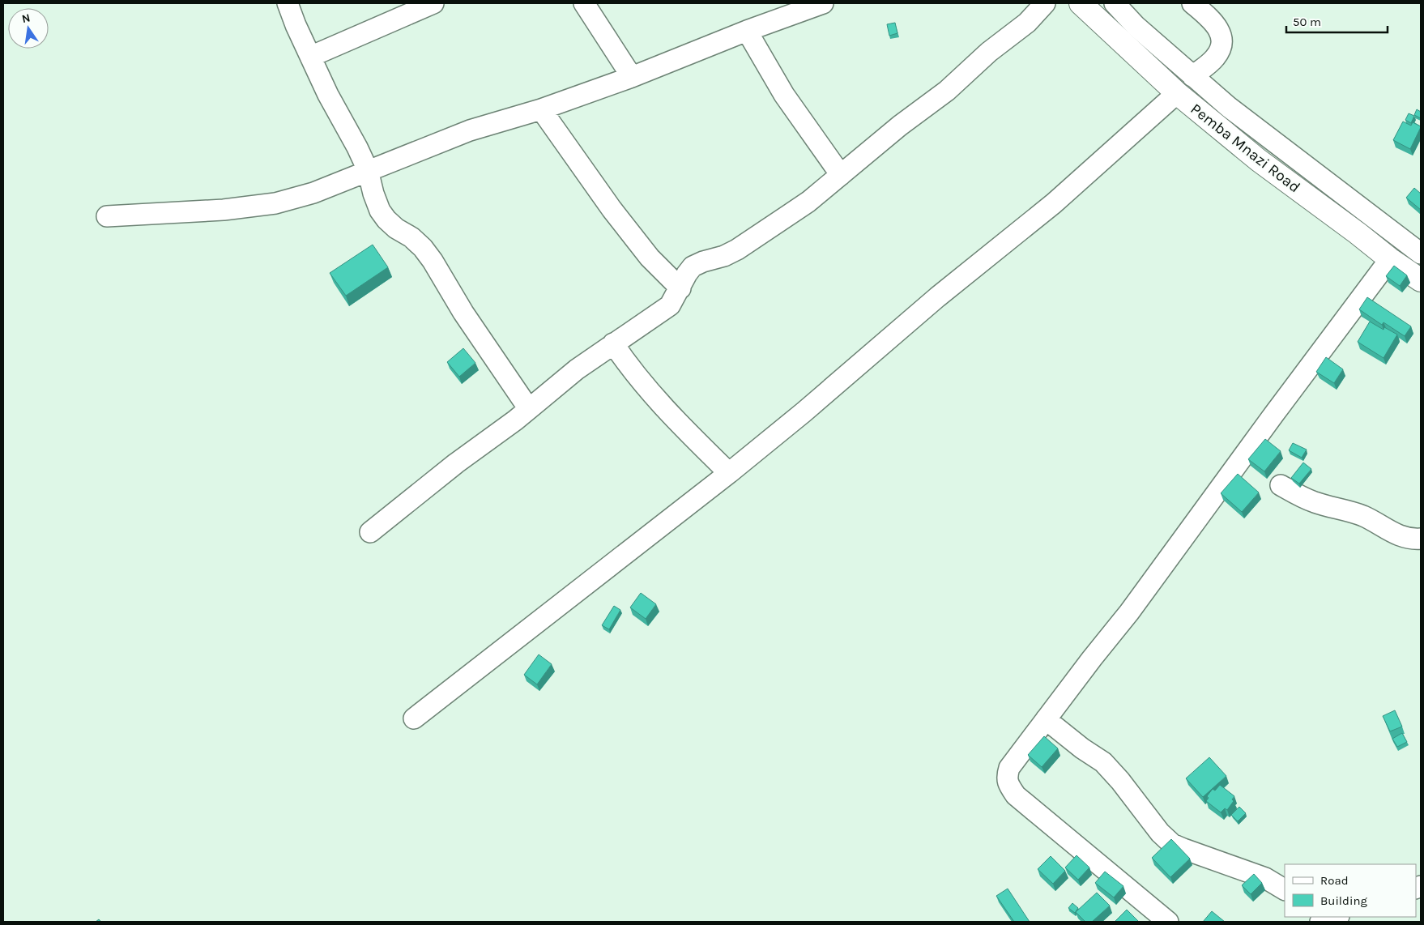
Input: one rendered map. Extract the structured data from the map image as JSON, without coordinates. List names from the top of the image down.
{
  "streets": {
    "main road": ["Pemba Mnazi Road"]
  },
  "legend": ["Road", "Building"],
  "scale_bar": "50 m",
  "north": "top"
}
